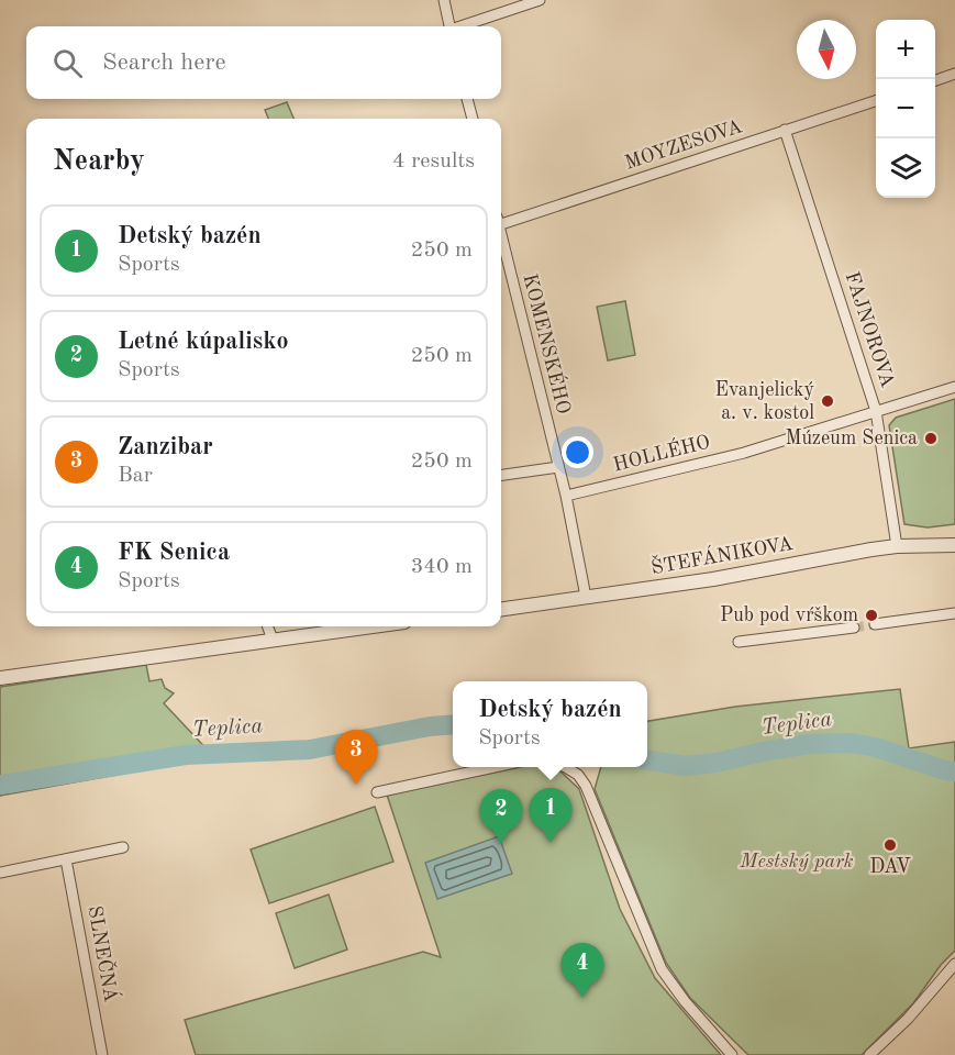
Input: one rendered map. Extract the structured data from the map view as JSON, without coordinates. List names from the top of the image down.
{
  "streets": {
    "street": [
      "MOYZESOVA",
      "FAJNOROVA",
      "KOMENSKÉHO",
      "HOLLÉHO",
      "ŠTEFÁNIKOVA",
      "SLNEČNÁ"
    ]
  },
  "crossings": [
    ["MOYZESOVA", "FAJNOROVA"],
    ["FAJNOROVA", "HOLLÉHO"],
    ["FAJNOROVA", "ŠTEFÁNIKOVA"],
    ["KOMENSKÉHO", "HOLLÉHO"],
    ["KOMENSKÉHO", "ŠTEFÁNIKOVA"]
  ],
  "water": ["Teplica"],
  "parks": ["Mestský park"],
  "places": [
    "Evanjelický a. v. kostol",
    "Múzeum Senica",
    "Pub pod vŕškom",
    "DAV"
  ],
  "north": "bottom",
  "page": {
    "map_buttons": ["+", "−"],
    "search": "Search here",
    "heading": ["Nearby", "4 results"],
    "list": [
      {
        "mark": "1",
        "name": "Detský bazén",
        "note": "Sports",
        "value": "250 m"
      },
      {
        "mark": "2",
        "name": "Letné kúpalisko",
        "note": "Sports",
        "value": "250 m"
      },
      {
        "mark": "3",
        "name": "Zanzibar",
        "note": "Bar",
        "value": "250 m"
      },
      {
        "mark": "4",
        "name": "FK Senica",
        "note": "Sports",
        "value": "340 m"
      }
    ],
    "popup": ["Detský bazén", "Sports"],
    "pins": [
      "3",
      "1",
      "2",
      "4"
    ]
  }
}
